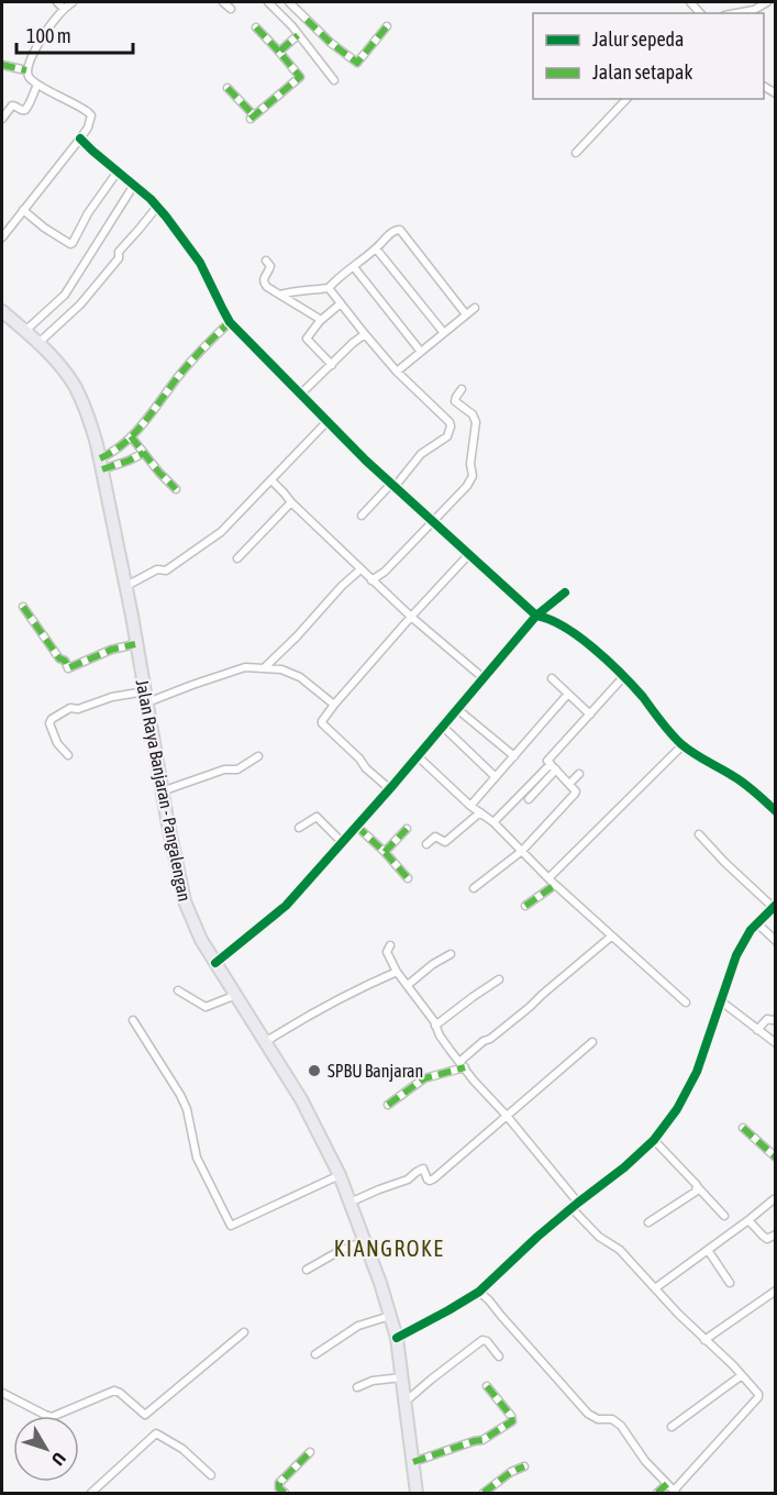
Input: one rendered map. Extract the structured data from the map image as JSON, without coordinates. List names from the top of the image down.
{
  "streets": {
    "main road": ["Jalan Raya Banjaran - Pangalengan"]
  },
  "districts": ["KIANGROKE"],
  "places": ["SPBU Banjaran"],
  "legend": ["Jalur sepeda", "Jalan setapak"],
  "scale_bar": "100 m",
  "north": "bottom right"
}
